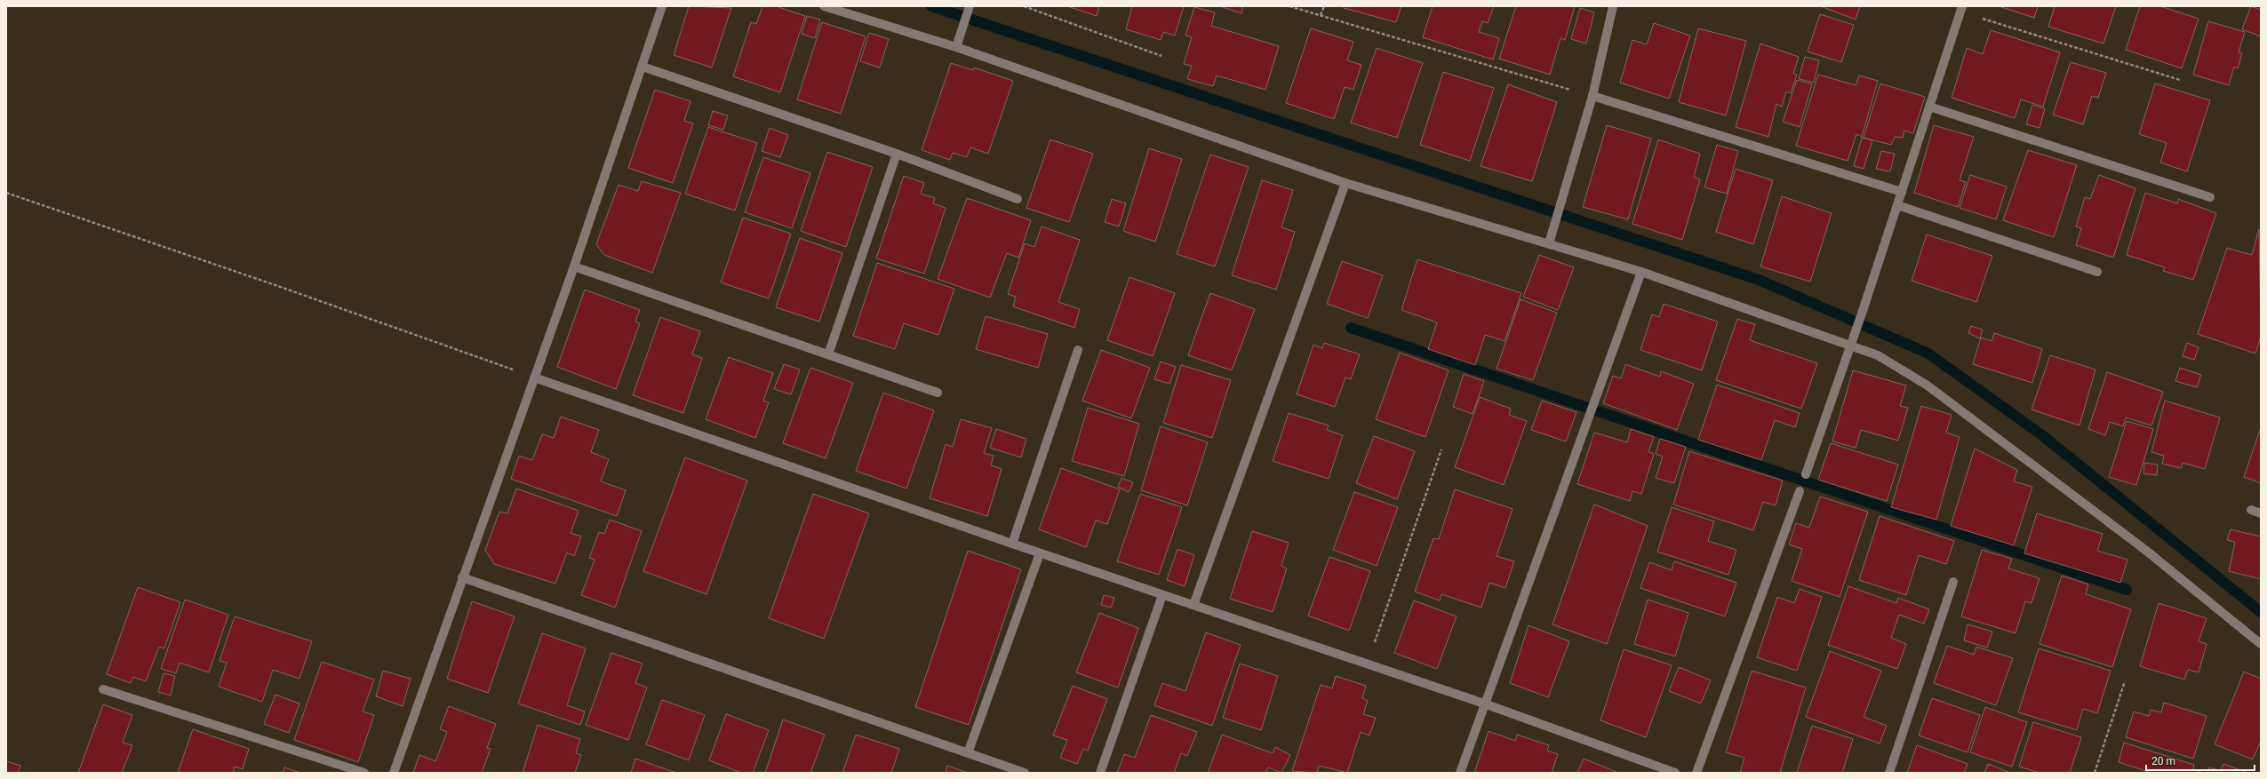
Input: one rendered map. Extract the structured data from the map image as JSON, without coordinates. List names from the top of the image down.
{
  "scale_bar": "20 m"
}
